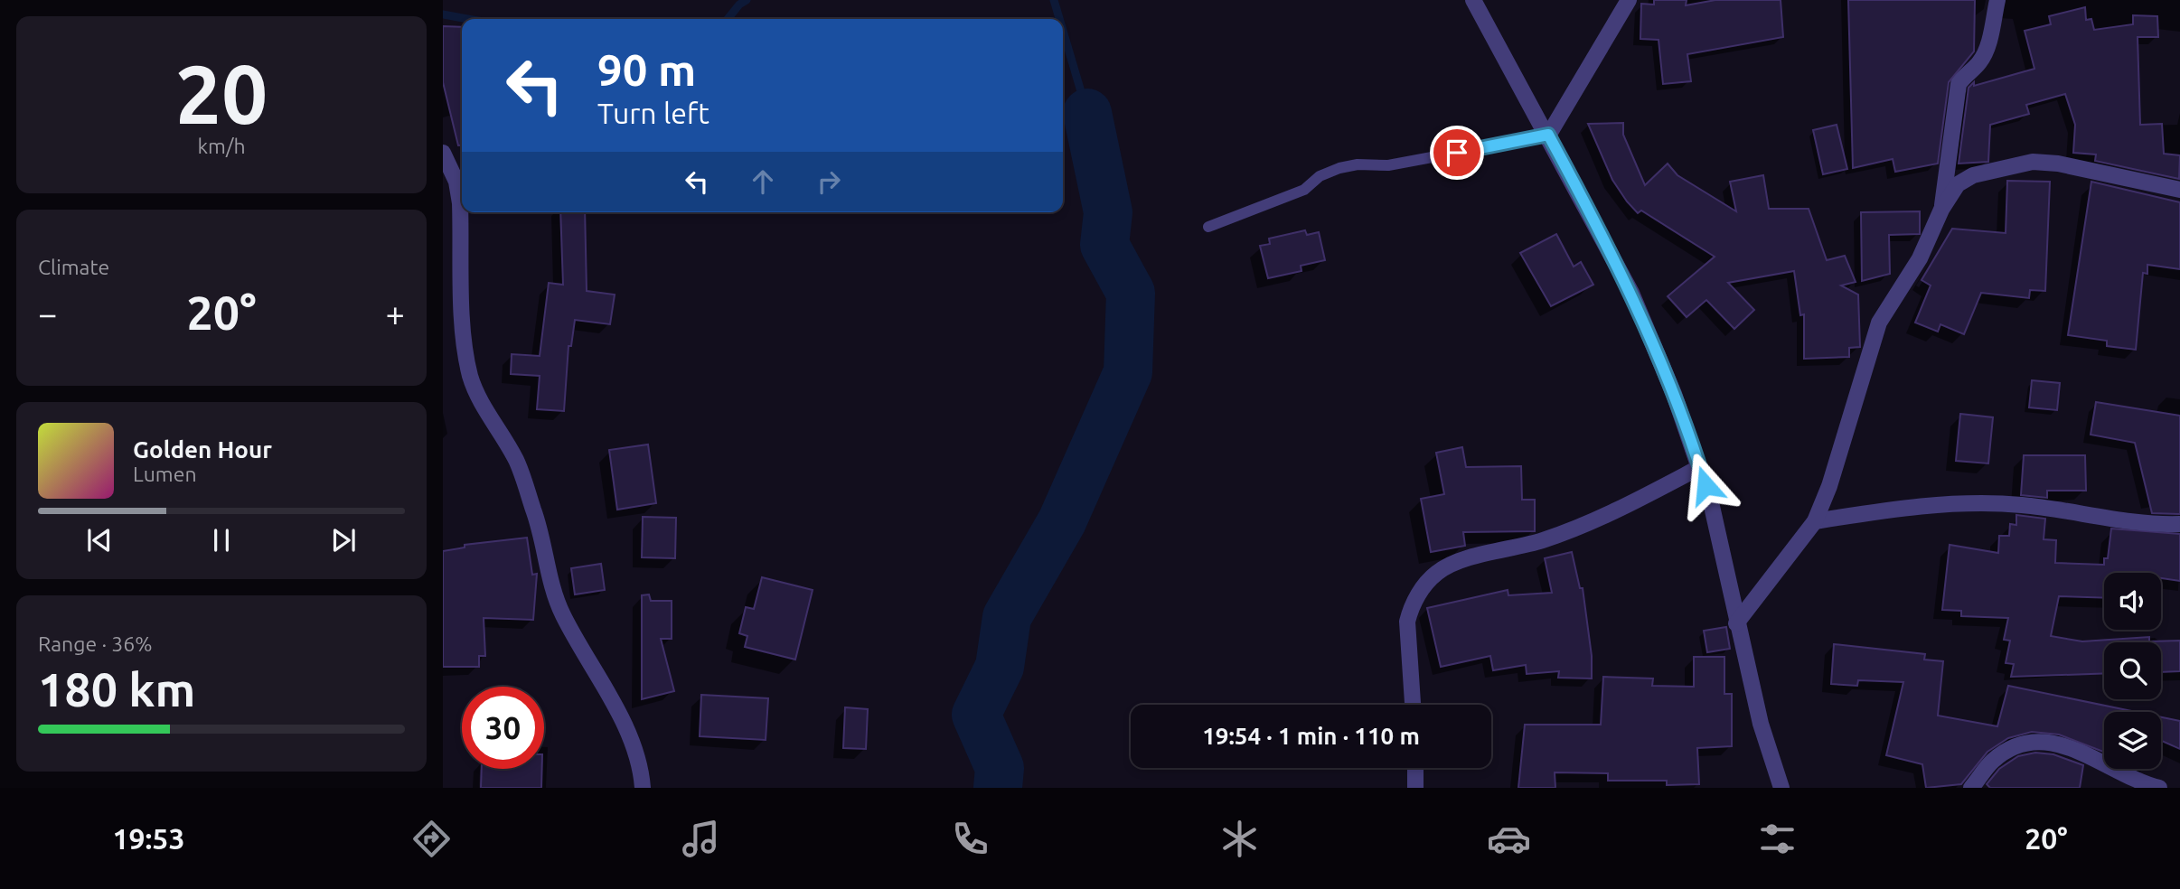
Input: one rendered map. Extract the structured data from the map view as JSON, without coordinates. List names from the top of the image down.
{
  "page": {
    "tile": [
      ["20", "km/h"],
      "Climate",
      ["Range · 36%", "180 km"]
    ],
    "turn": ["90 m", "Turn left"],
    "heat": ["−", "20°", "+"],
    "song": ["Golden Hour", "Lumen"],
    "limit": "30",
    "trip": "19:54 · 1 min · 110 m",
    "tabs": ["19:53", "20°"]
  }
}
